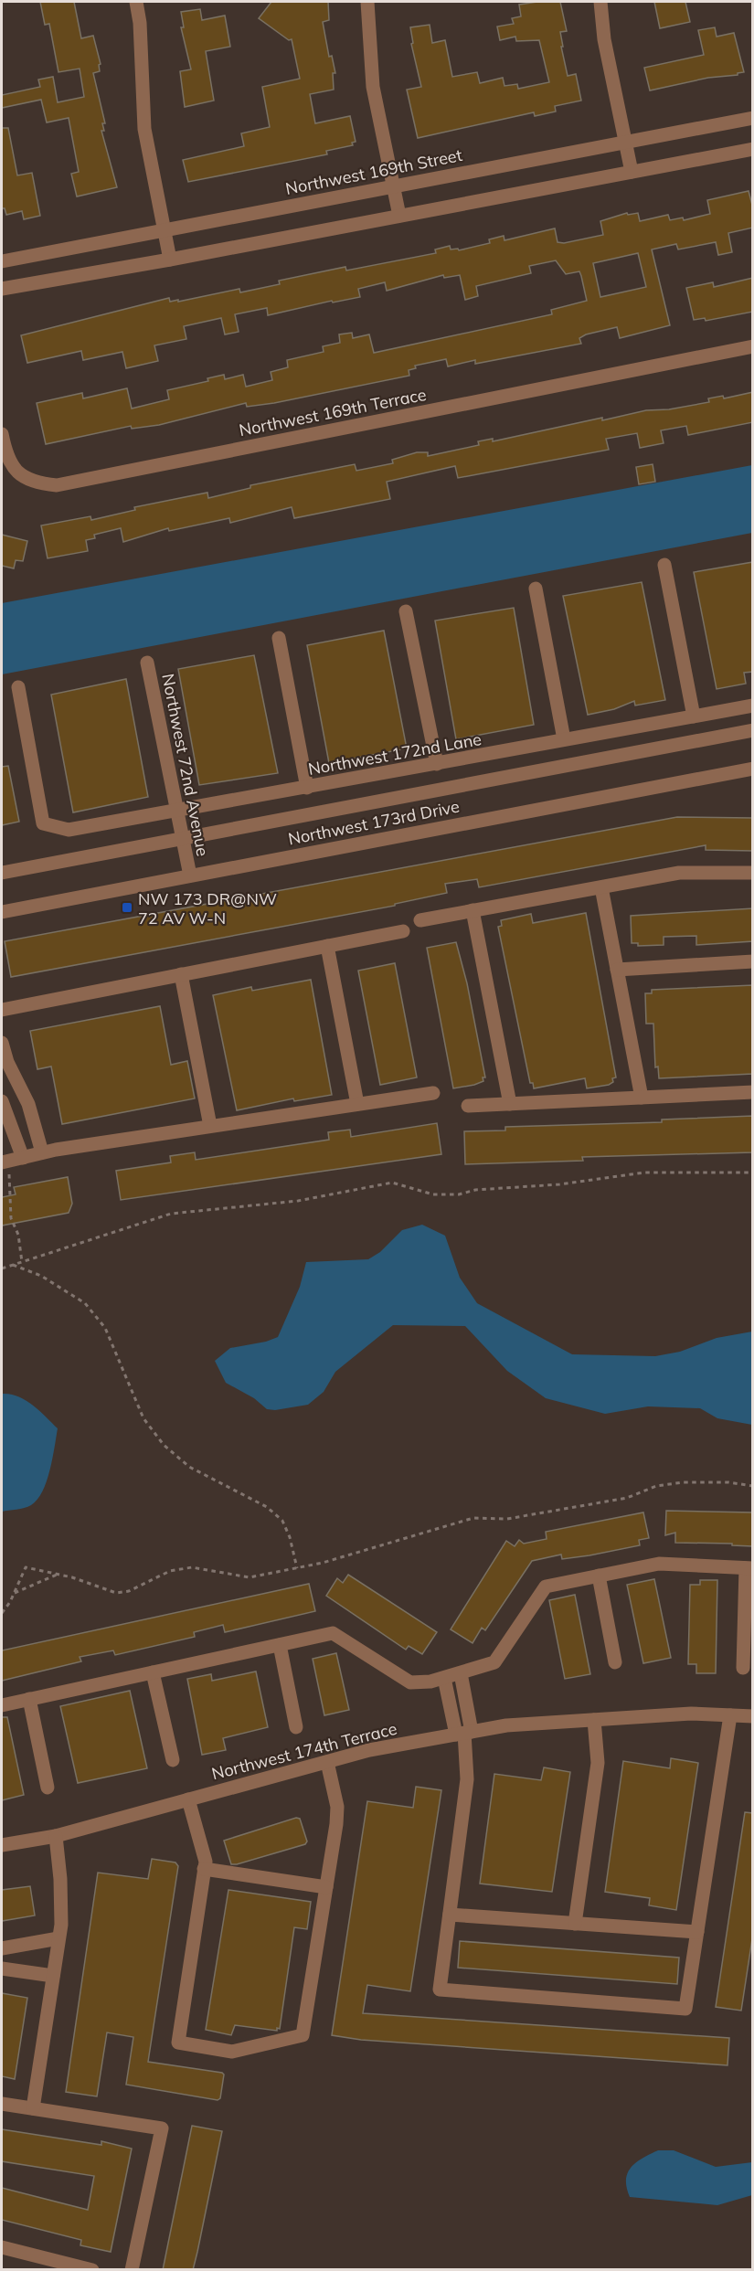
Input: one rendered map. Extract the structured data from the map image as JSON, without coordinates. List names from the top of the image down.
{
  "streets": {
    "street": [
      "Northwest 169th Street",
      "Northwest 169th Terrace",
      "Northwest 172nd Lane",
      "Northwest 72nd Avenue",
      "Northwest 173rd Drive",
      "Northwest 174th Terrace"
    ]
  },
  "crossings": [
    ["Northwest 172nd Lane", "Northwest 72nd Avenue"],
    ["Northwest 72nd Avenue", "Northwest 173rd Drive"]
  ],
  "places": {
    "transit": ["NW 173 DR@NW 72 AV W-N"]
  }
}
